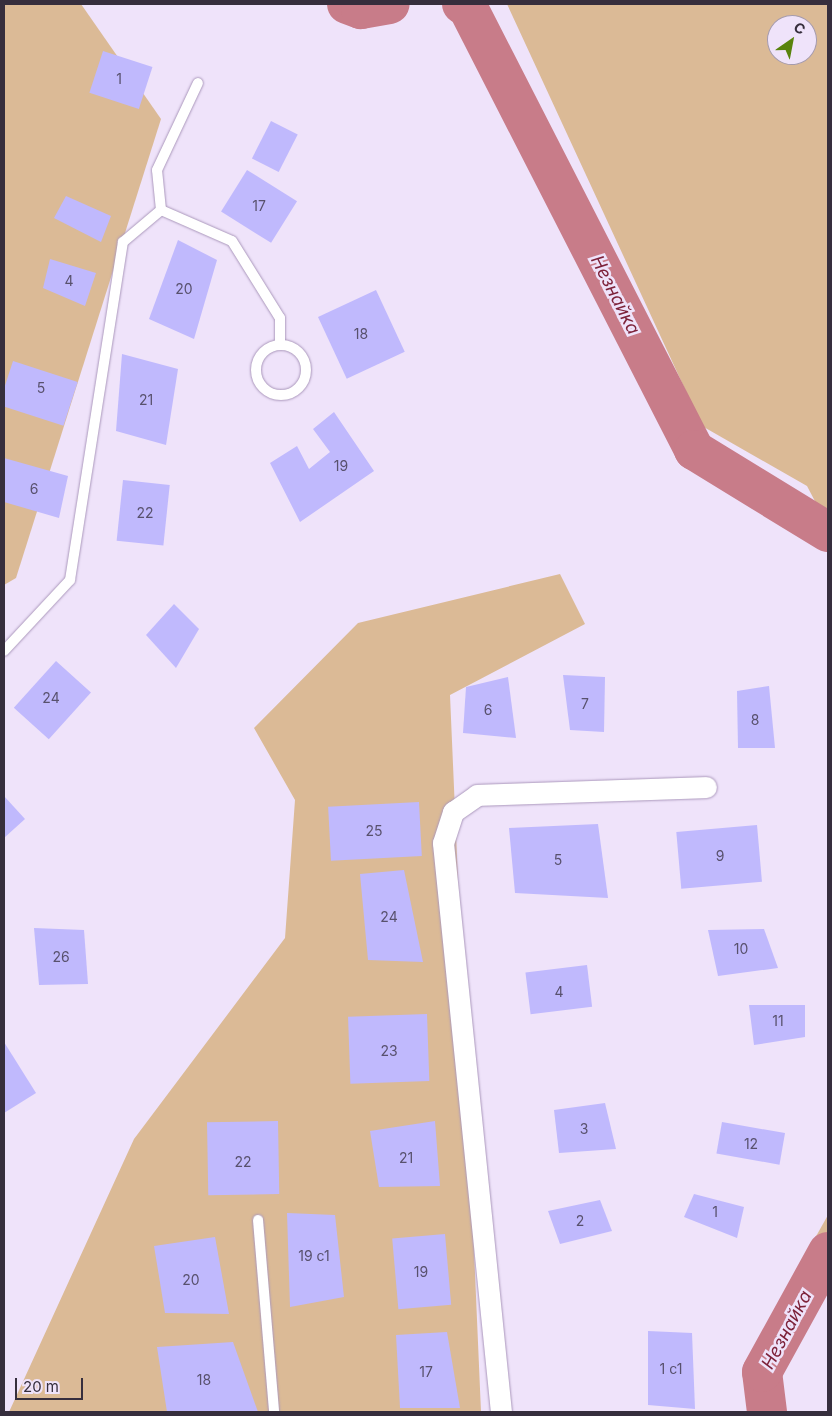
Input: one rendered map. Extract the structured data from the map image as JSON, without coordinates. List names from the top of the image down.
{
  "water": ["Незнайка"],
  "house_numbers": [
    "1",
    "17",
    "4",
    "20",
    "18",
    "5",
    "21",
    "19",
    "6",
    "22",
    "24",
    "7",
    "6",
    "8",
    "25",
    "9",
    "5",
    "24",
    "10",
    "26",
    "4",
    "11",
    "23",
    "3",
    "12",
    "21",
    "22",
    "1",
    "2",
    "19 с1",
    "19",
    "20",
    "1 с1",
    "17",
    "18"
  ],
  "scale_bar": "20 m",
  "north": "top right"
}
